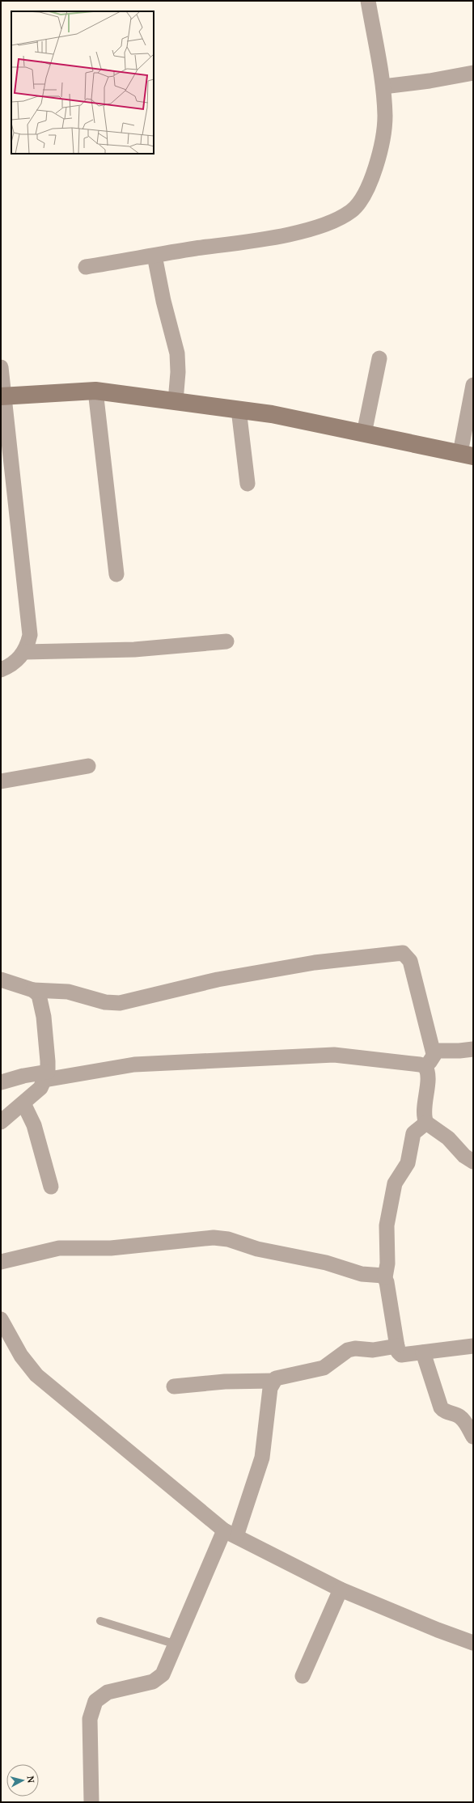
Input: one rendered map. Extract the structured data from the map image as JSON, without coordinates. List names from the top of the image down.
{
  "north": "right"
}
